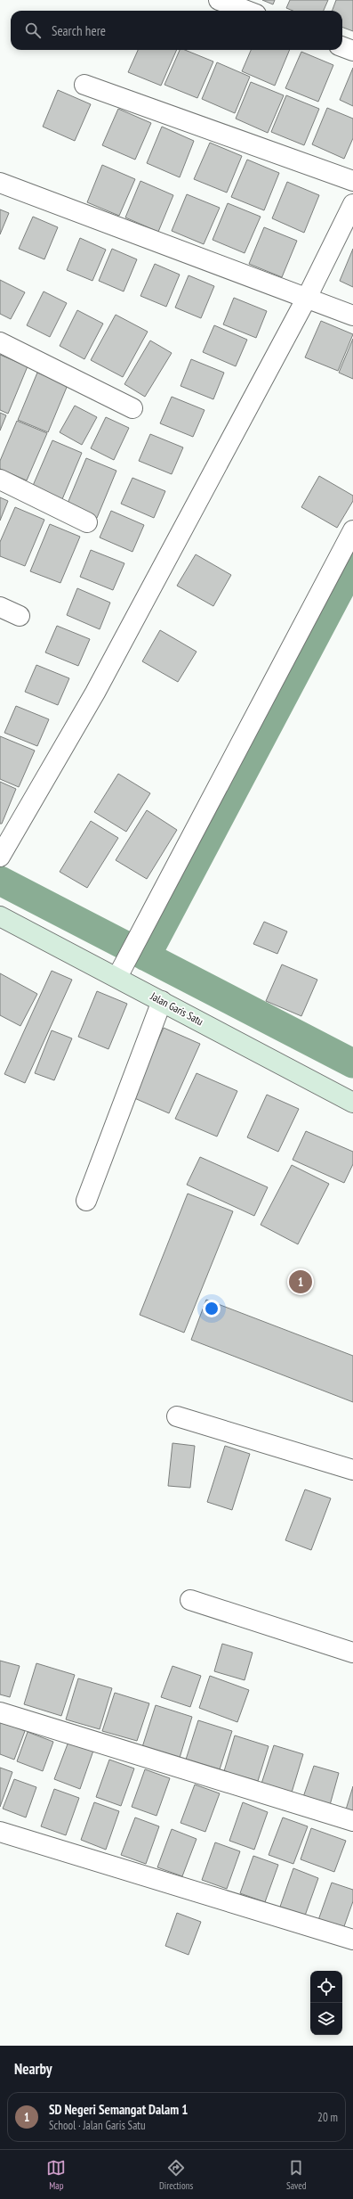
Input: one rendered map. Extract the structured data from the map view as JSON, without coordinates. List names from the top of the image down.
{
  "streets": {
    "street": ["Jalan Garis Satu"]
  },
  "page": {
    "search": "Search here",
    "pins": "1",
    "heading": "Nearby",
    "list": [
      {
        "mark": "1",
        "name": "SD Negeri Semangat Dalam 1",
        "note": "School · Jalan Garis Satu",
        "value": "20 m"
      }
    ],
    "nav": ["Map", "Directions", "Saved"]
  }
}
